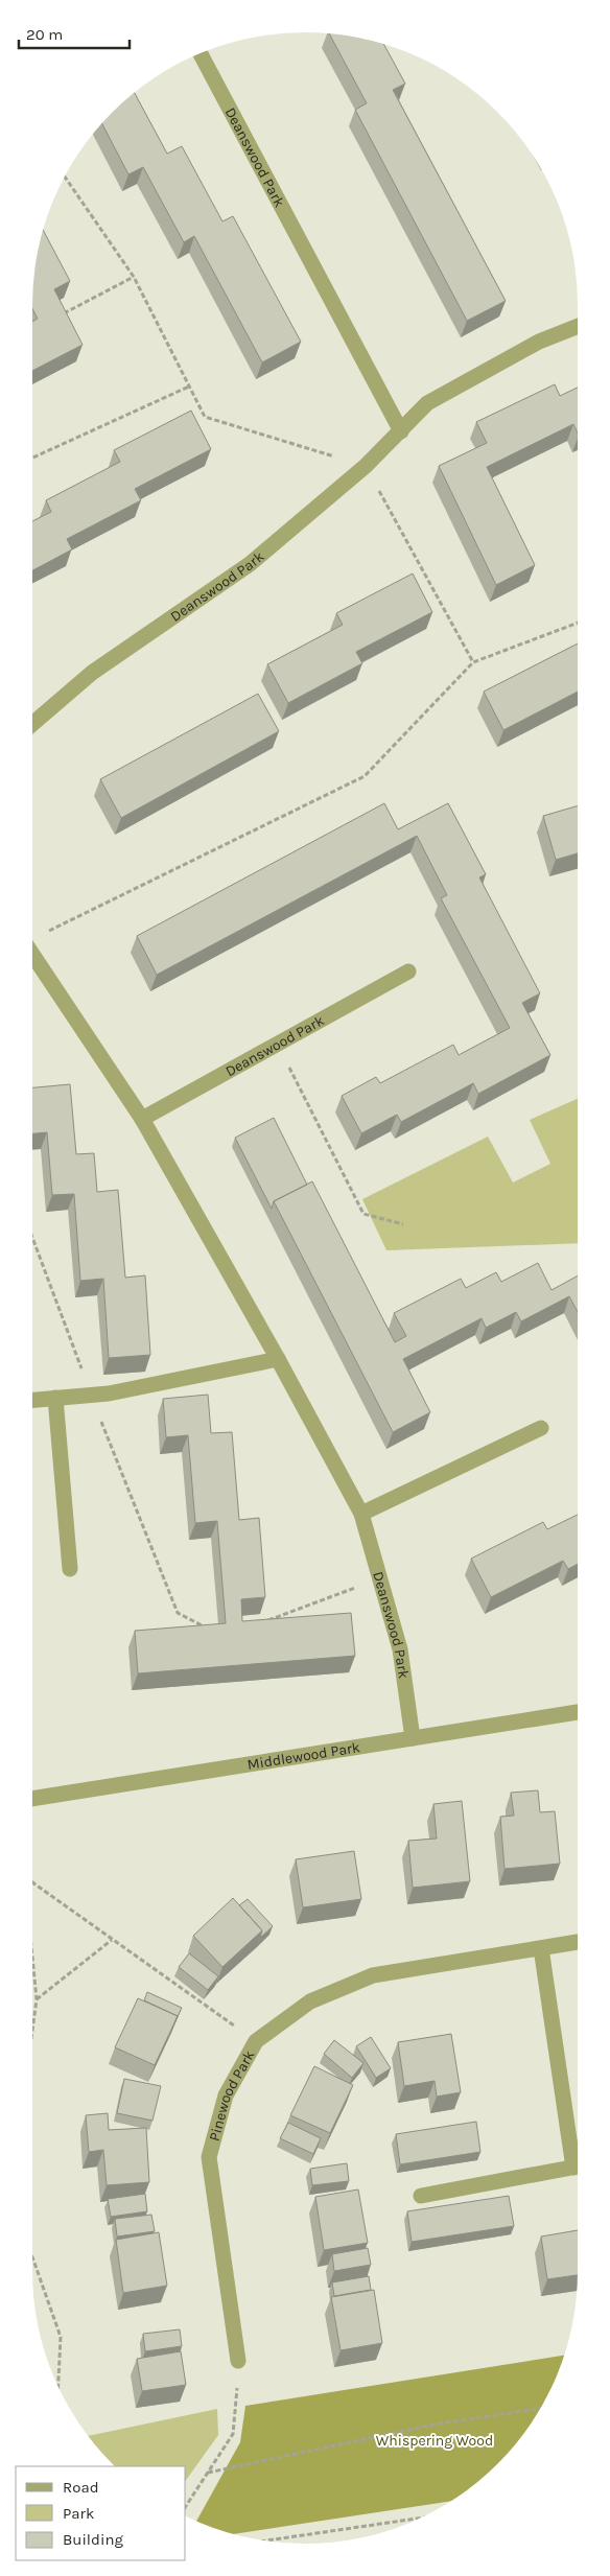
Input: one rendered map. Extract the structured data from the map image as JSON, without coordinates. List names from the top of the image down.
{
  "streets": {
    "street": ["Deanswood Park", "Middlewood Park", "Pinewood Park"]
  },
  "crossings": [
    ["Deanswood Park", "Middlewood Park"]
  ],
  "parks": ["Whispering Wood"],
  "legend": ["Road", "Park", "Building"],
  "scale_bar": "20 m"
}
